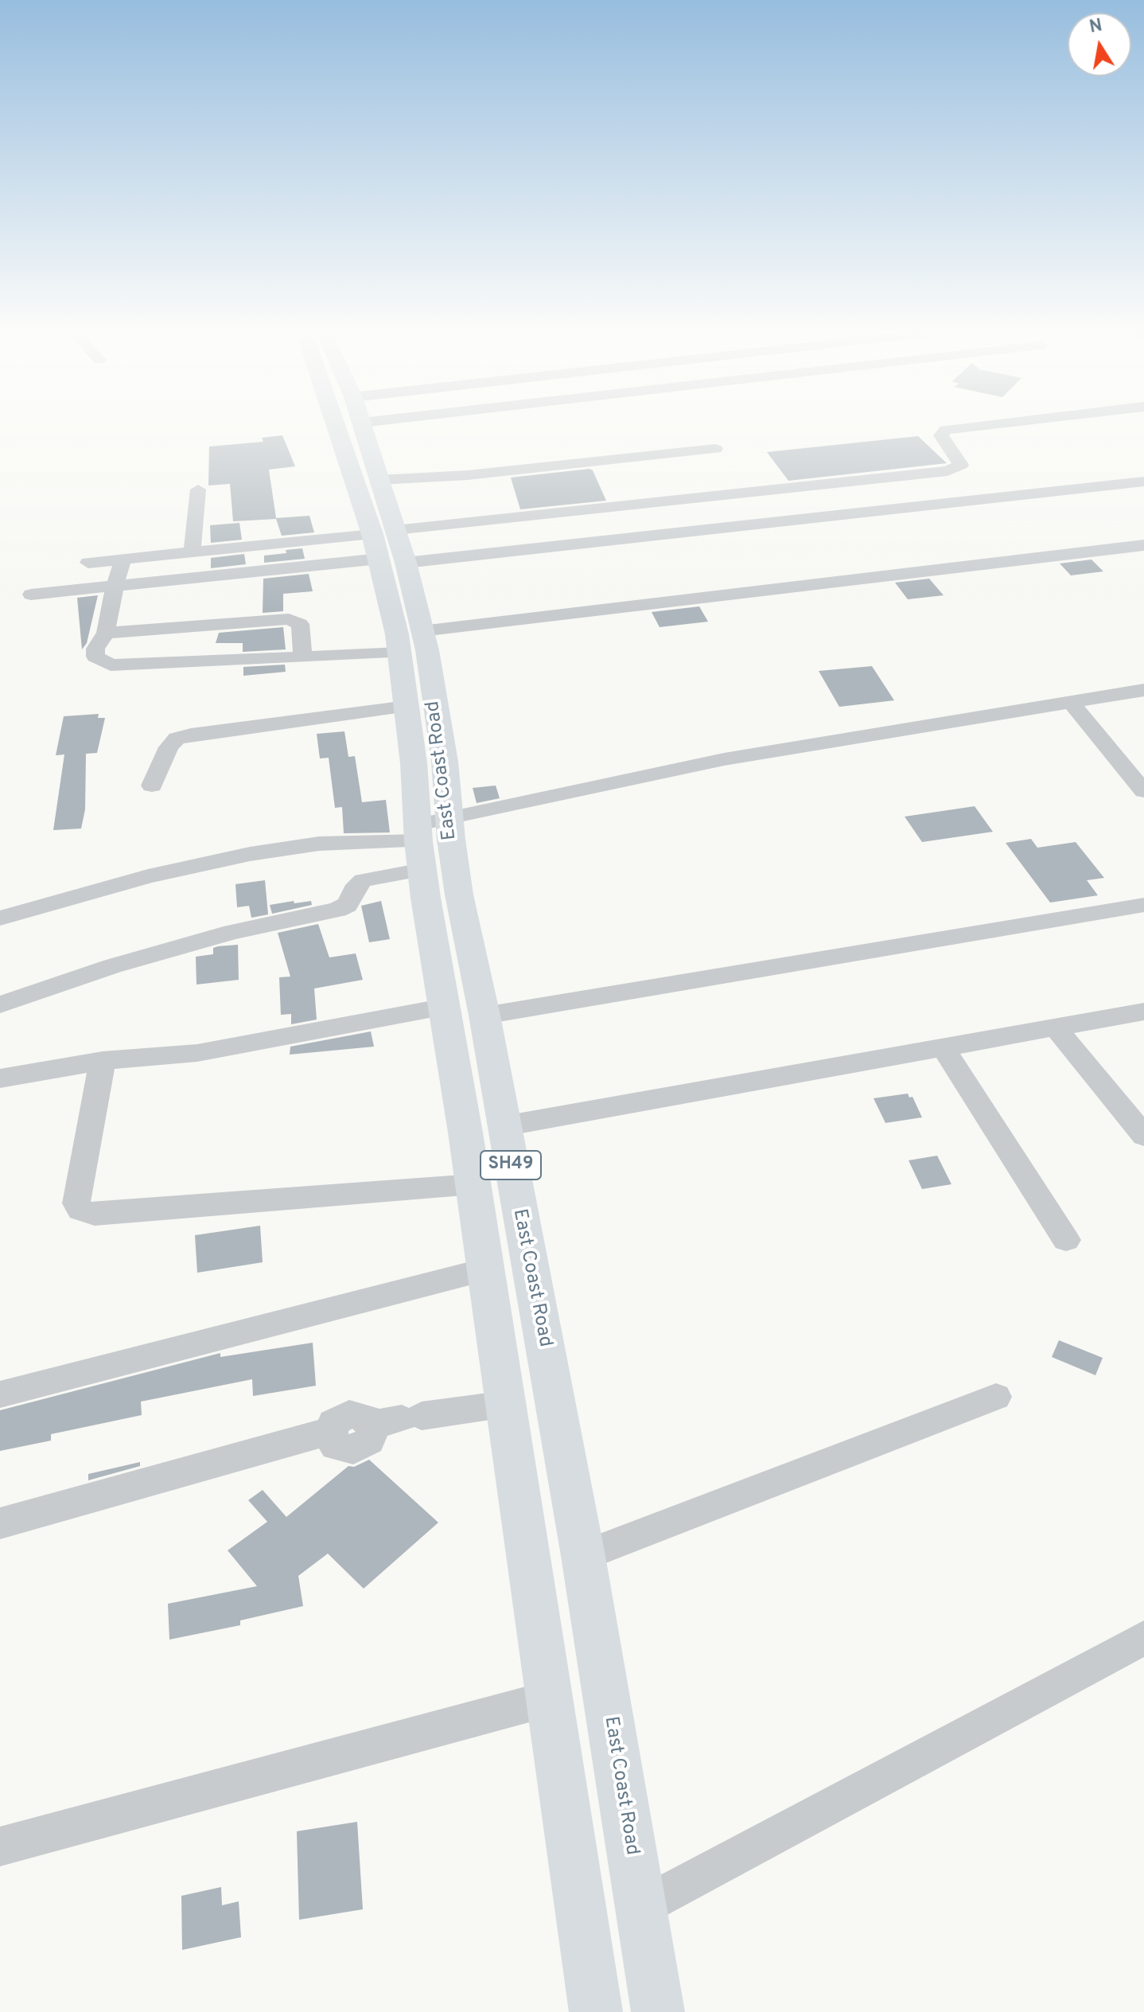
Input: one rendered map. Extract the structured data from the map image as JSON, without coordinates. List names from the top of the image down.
{
  "streets": {
    "main road": ["East Coast Road", "SH49"]
  },
  "north": "top"
}
